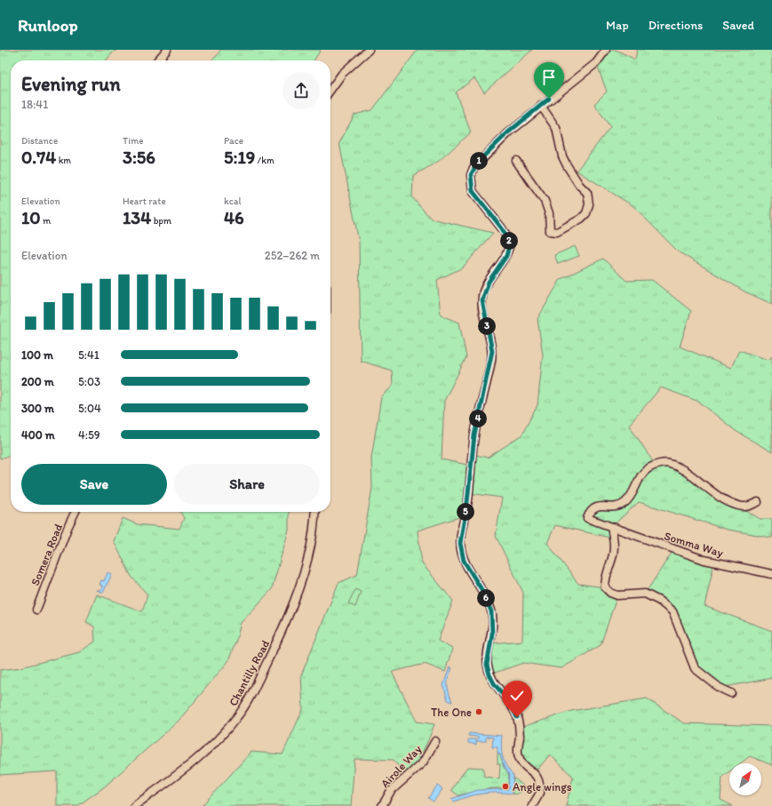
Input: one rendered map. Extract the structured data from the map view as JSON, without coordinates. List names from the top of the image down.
{
  "streets": {
    "street": [
      "Somma Way",
      "Somera Road",
      "Chantilly Road",
      "Airole Way"
    ]
  },
  "places": ["The One", "Angle wings"],
  "north": "top right",
  "page": {
    "header": "Runloop",
    "nav": ["Map", "Directions", "Saved"],
    "heading": ["Evening run", "18:41"],
    "stats": [
      ["Distance", "0.74 km"],
      ["Time", "3:56"],
      ["Pace", "5:19 /km"],
      ["Elevation", "10 m"],
      ["Heart rate", "134 bpm"],
      ["kcal", "46"]
    ],
    "pins": [
      "1",
      "2",
      "3",
      "4",
      "5",
      "6"
    ],
    "chart": ["Elevation", "252–262 m"],
    "list": [
      {
        "name": "100 m",
        "note": "5:41"
      },
      {
        "name": "200 m",
        "note": "5:03"
      },
      {
        "name": "300 m",
        "note": "5:04"
      },
      {
        "name": "400 m",
        "note": "4:59"
      }
    ],
    "buttons": ["Save", "Share"]
  }
}
